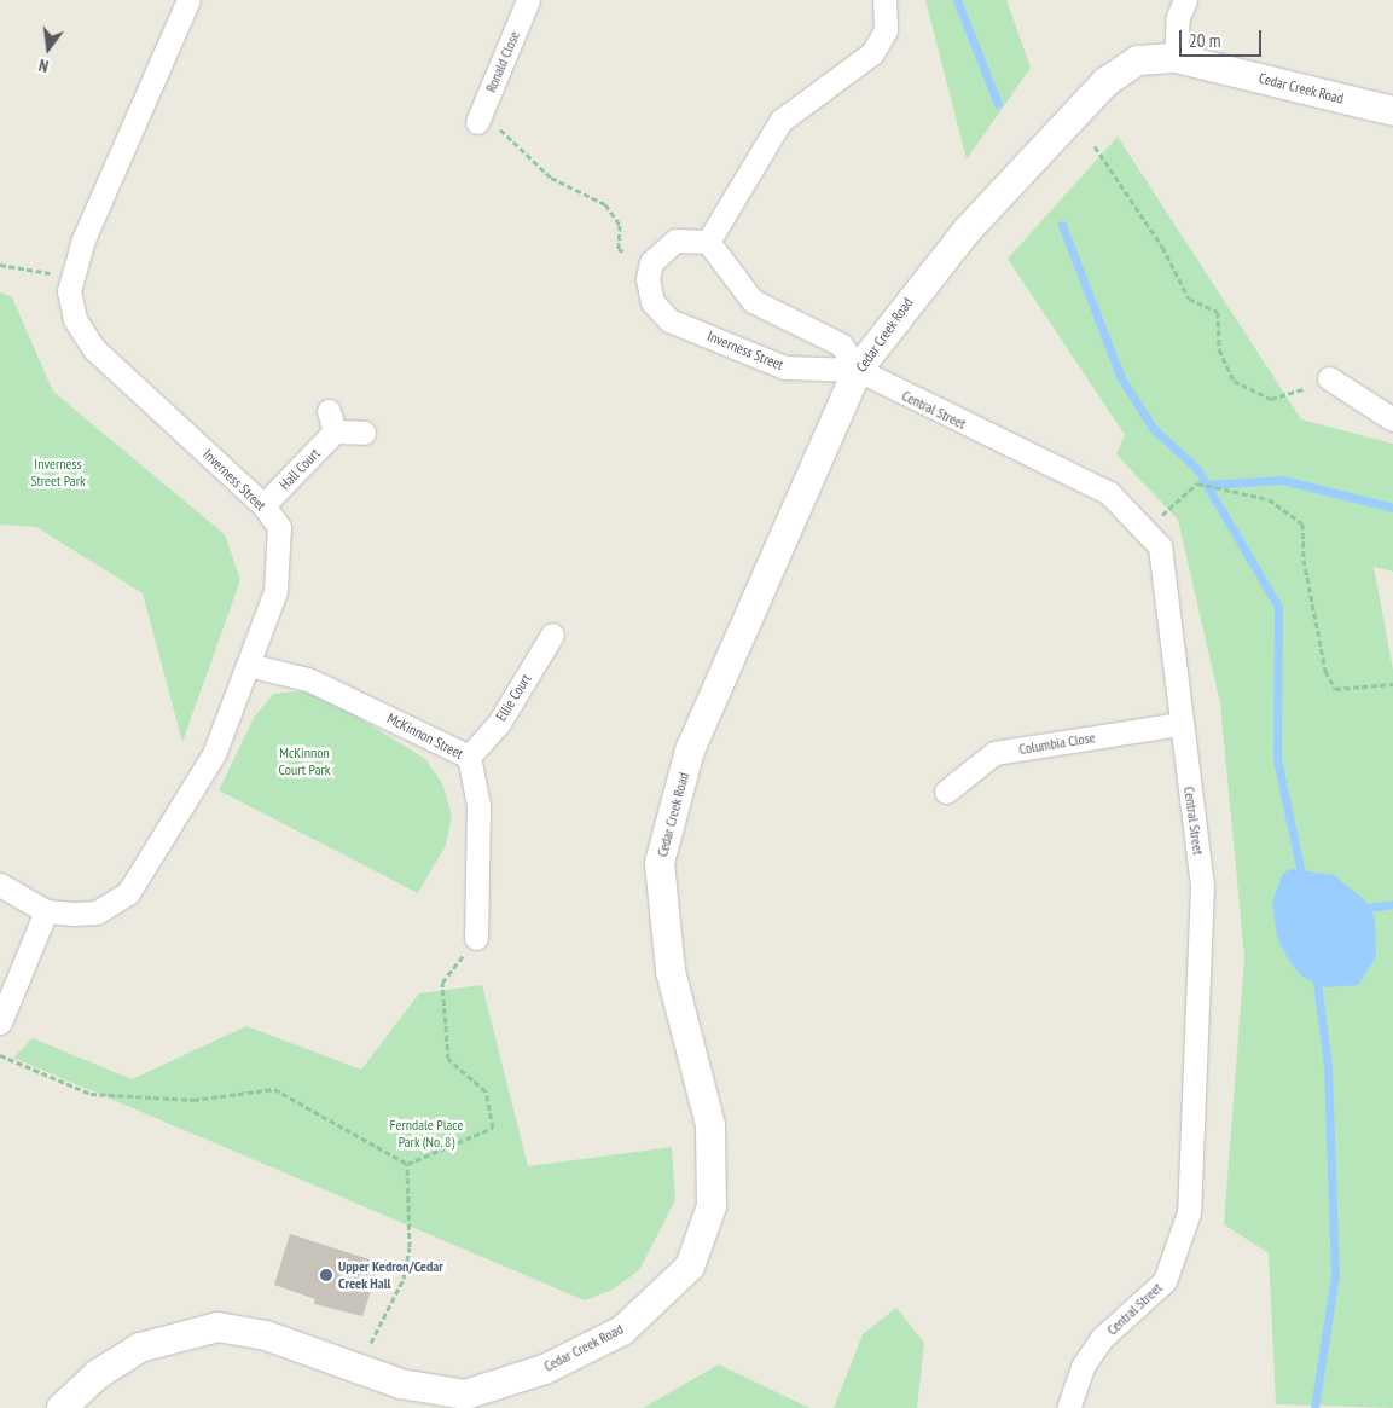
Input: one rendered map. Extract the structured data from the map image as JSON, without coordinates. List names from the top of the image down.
{
  "streets": {
    "street": [
      "Ronald Close",
      "Cedar Creek Road",
      "Inverness Street",
      "Central Street",
      "Hall Court",
      "Ellie Court",
      "McKinnon Street",
      "Columbia Close"
    ]
  },
  "crossings": [
    ["Cedar Creek Road", "Inverness Street"],
    ["Cedar Creek Road", "Central Street"],
    ["Inverness Street", "Central Street"],
    ["Inverness Street", "Hall Court"],
    ["Inverness Street", "McKinnon Street"],
    ["Central Street", "Columbia Close"],
    ["Ellie Court", "McKinnon Street"]
  ],
  "parks": ["Inverness Street Park", "McKinnon Court Park", "Ferndale Place Park (No. 8)"],
  "places": ["Upper Kedron/Cedar Creek Hall"],
  "scale_bar": "20 m",
  "north": "bottom"
}
